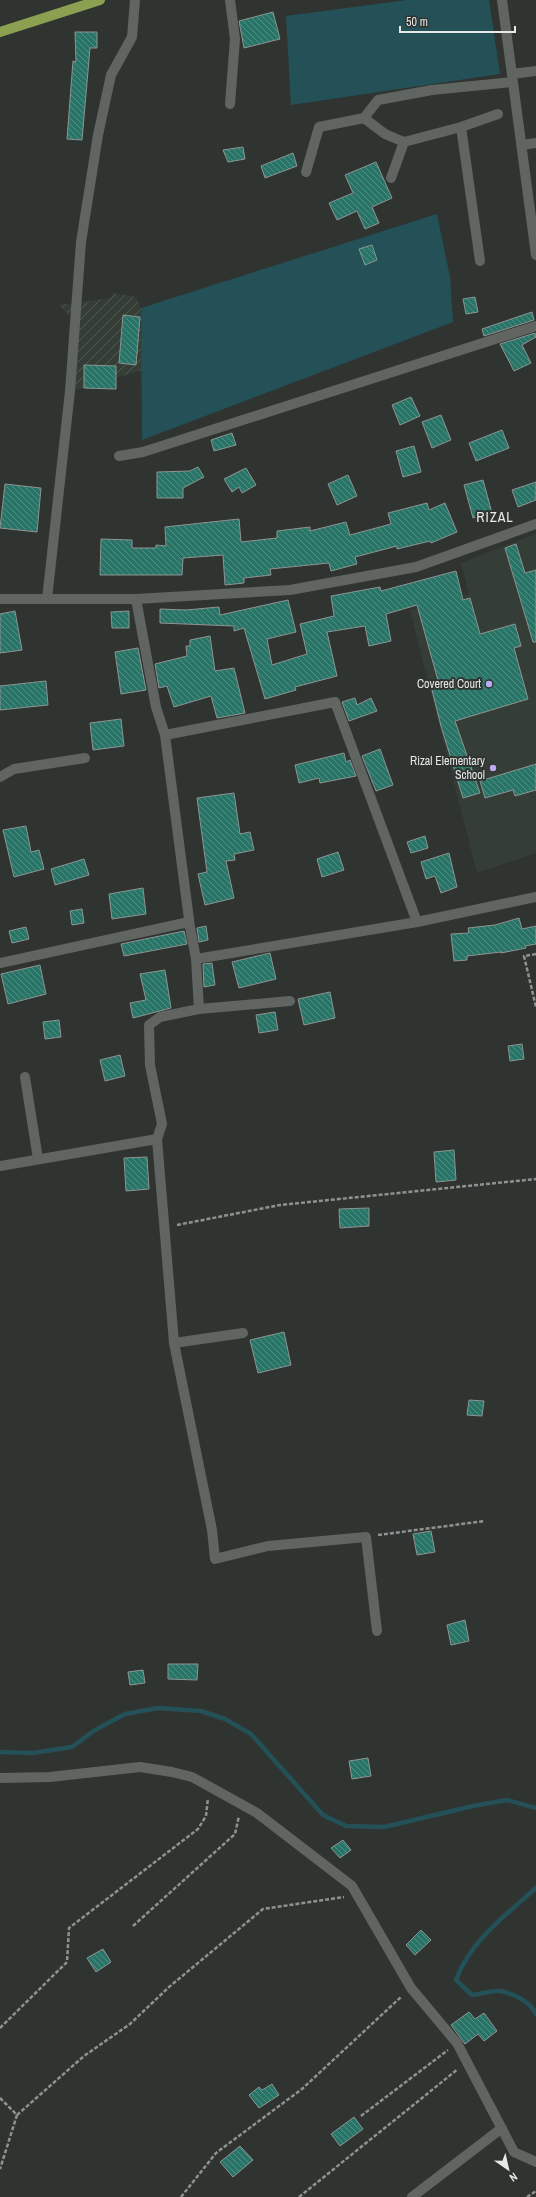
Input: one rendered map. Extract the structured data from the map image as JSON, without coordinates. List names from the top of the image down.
{
  "districts": ["RIZAL"],
  "places": ["Covered Court", "Rizal Elementary School"],
  "scale_bar": "50 m",
  "north": "bottom right"
}
